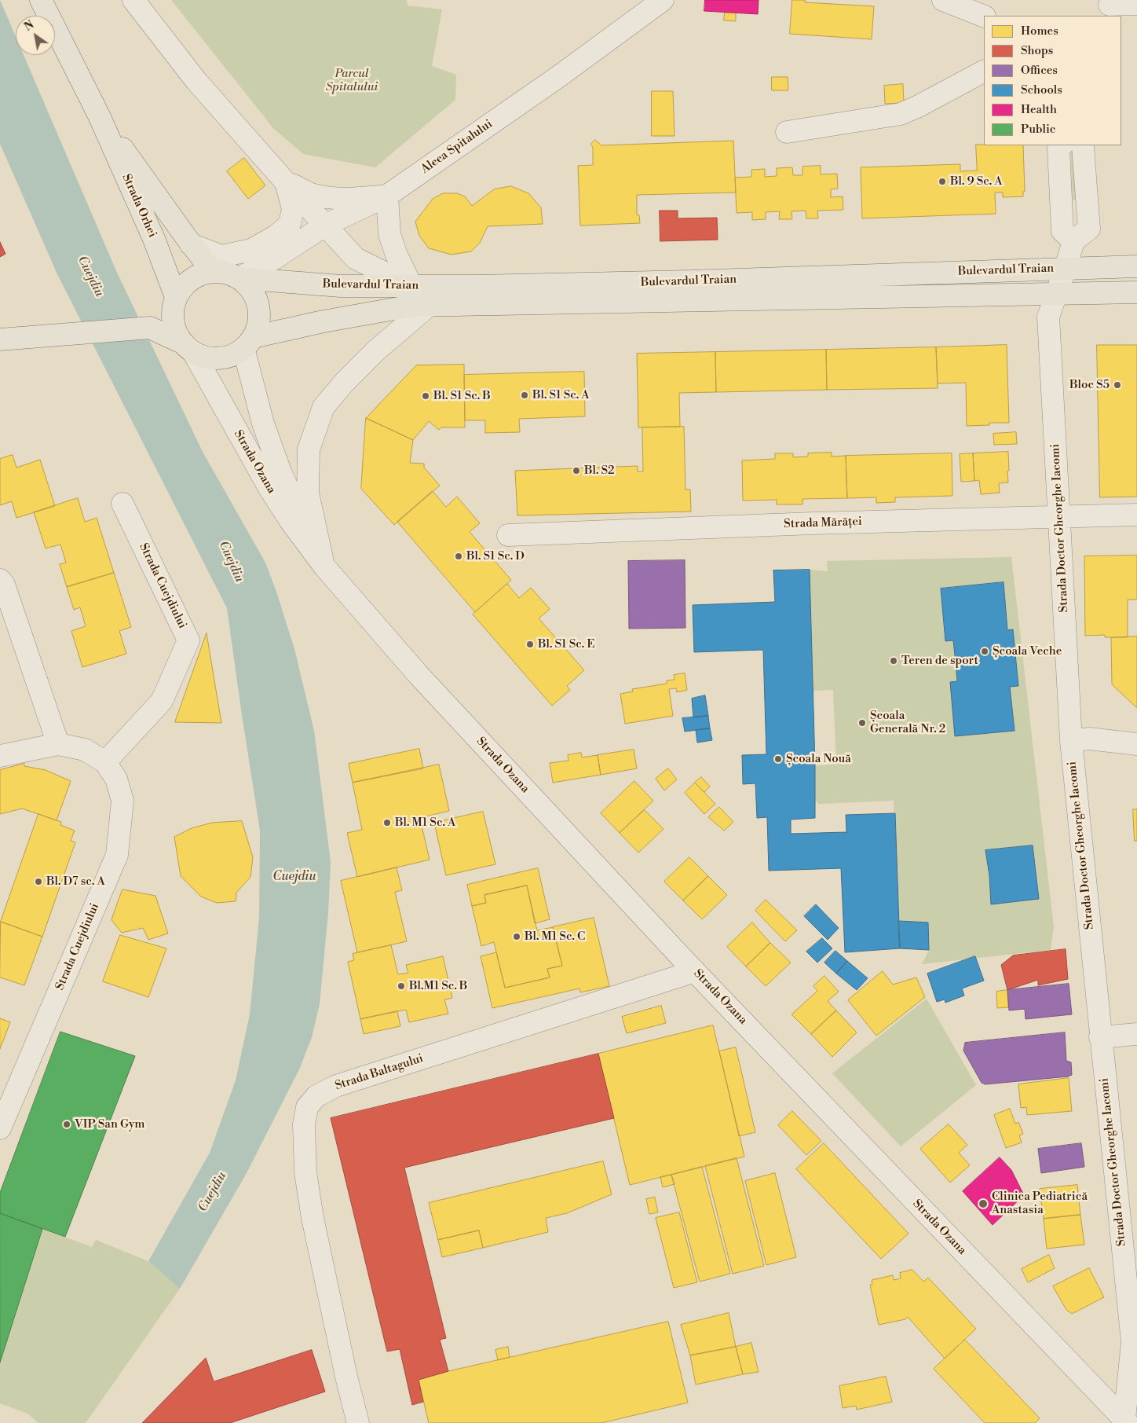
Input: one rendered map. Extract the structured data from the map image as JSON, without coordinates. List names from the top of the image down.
{
  "streets": {
    "main road": ["Strada Orhei", "Bulevardul Traian"],
    "street": [
      "Aleea Spitalului",
      "Strada Ozana",
      "Strada Mărăței",
      "Strada Doctor Gheorghe Iacomi",
      "Strada Cuejdiului",
      "Strada Baltagului"
    ]
  },
  "crossings": [
    ["Aleea Spitalului", "Strada Orhei"],
    ["Aleea Spitalului", "Bulevardul Traian"],
    ["Aleea Spitalului", "Strada Ozana"],
    ["Strada Orhei", "Bulevardul Traian"],
    ["Strada Orhei", "Strada Ozana"],
    ["Bulevardul Traian", "Strada Ozana"],
    ["Bulevardul Traian", "Strada Doctor Gheorghe Iacomi"],
    ["Strada Ozana", "Strada Doctor Gheorghe Iacomi"],
    ["Strada Ozana", "Strada Baltagului"],
    ["Strada Mărăței", "Strada Doctor Gheorghe Iacomi"]
  ],
  "water": ["Cuejdiu"],
  "parks": ["Parcul Spitalului"],
  "places": [
    "Bl. 9 Sc. A",
    "Bloc S5",
    "Bl. S1 Sc. A",
    "Bl. S1 Sc. B",
    "Bl. S2",
    "Bl. S1 Sc. D",
    "Bl. S1 Sc. E",
    "Școala Veche",
    "Teren de sport",
    "Școala Generală Nr. 2",
    "Școala Nouă",
    "Bl. M1 Sc. A",
    "Bl. D7 sc. A",
    "Bl. M1 Sc. C",
    "Bl.M1 Sc. B",
    "VIP San Gym",
    "Clinica Pediatrică Anastasia"
  ],
  "legend": [
    "Homes",
    "Shops",
    "Offices",
    "Schools",
    "Health",
    "Public"
  ],
  "north": "top left"
}
